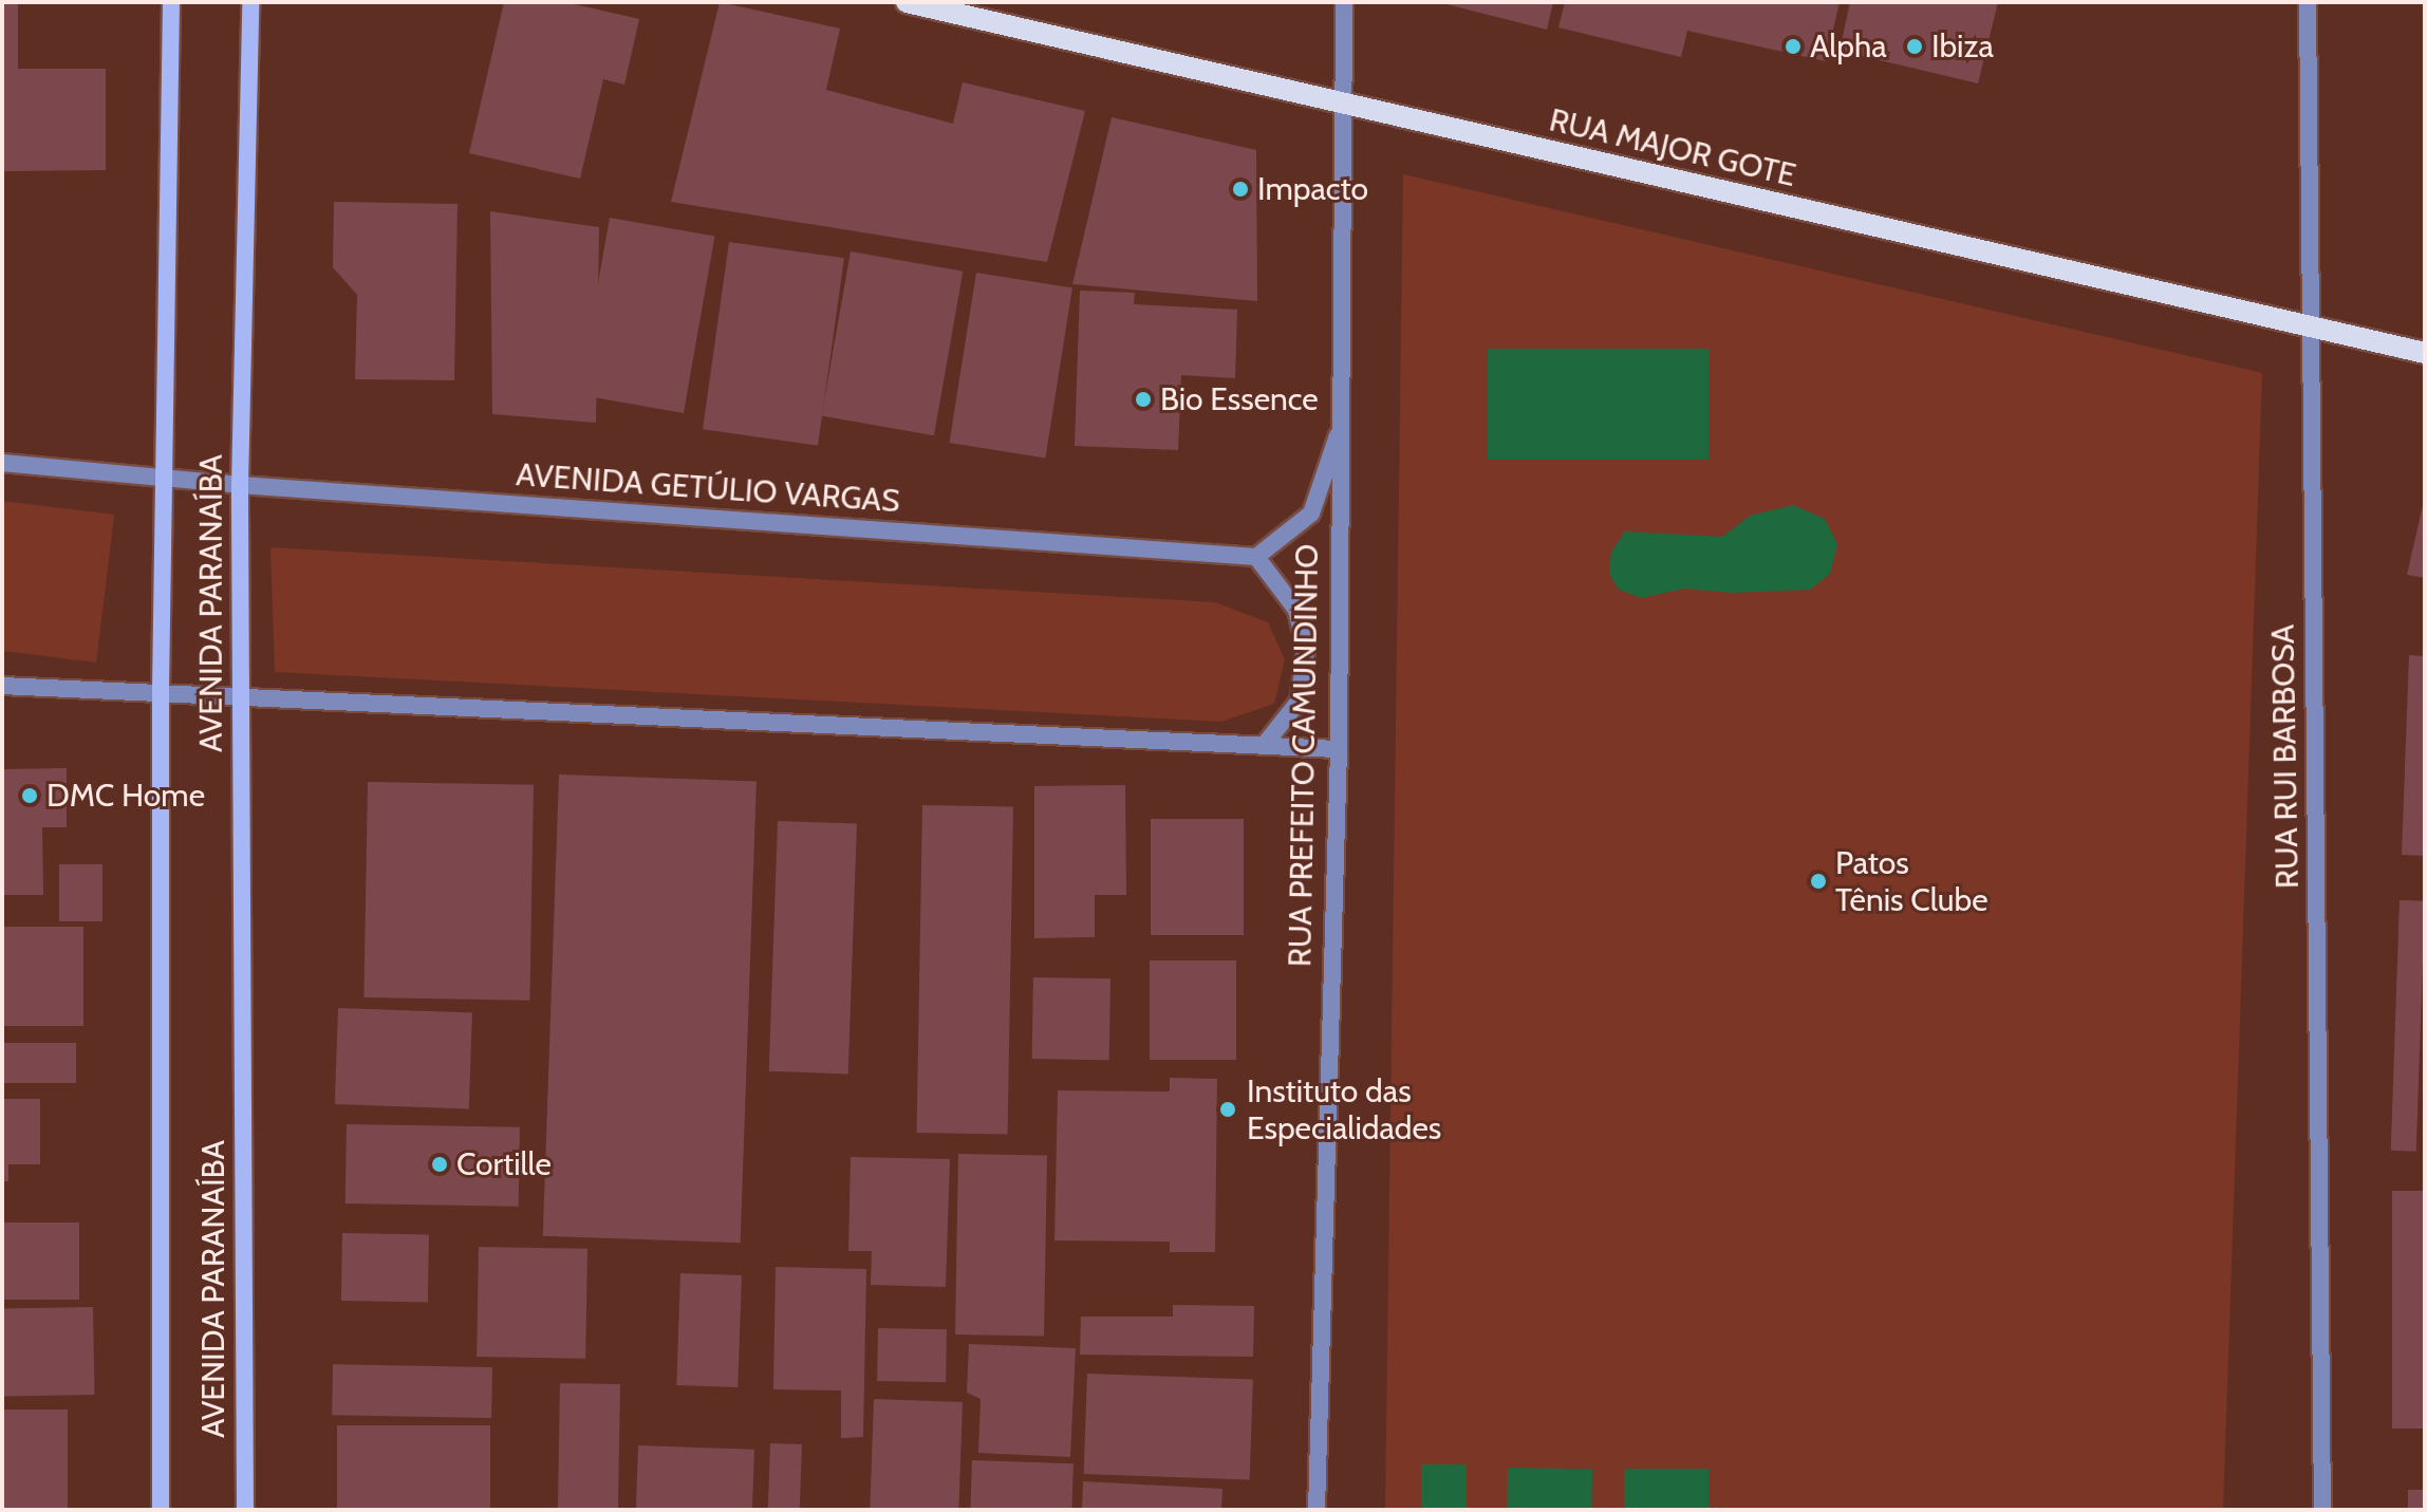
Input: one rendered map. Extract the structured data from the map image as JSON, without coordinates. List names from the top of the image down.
{
  "streets": {
    "main road": ["RUA MAJOR GOTE", "AVENIDA PARANAÍBA"],
    "street": ["AVENIDA GETÚLIO VARGAS", "RUA PREFEITO CAMUNDINHO", "RUA RUI BARBOSA"]
  },
  "crossings": [
    ["RUA MAJOR GOTE", "RUA PREFEITO CAMUNDINHO"],
    ["RUA MAJOR GOTE", "RUA RUI BARBOSA"],
    ["AVENIDA GETÚLIO VARGAS", "AVENIDA PARANAÍBA"]
  ],
  "places": [
    "Alpha",
    "Ibiza",
    "Impacto",
    "Bio Essence",
    "DMC Home",
    "Patos Tênis Clube",
    "Instituto das Especialidades",
    "Cortille"
  ]
}
